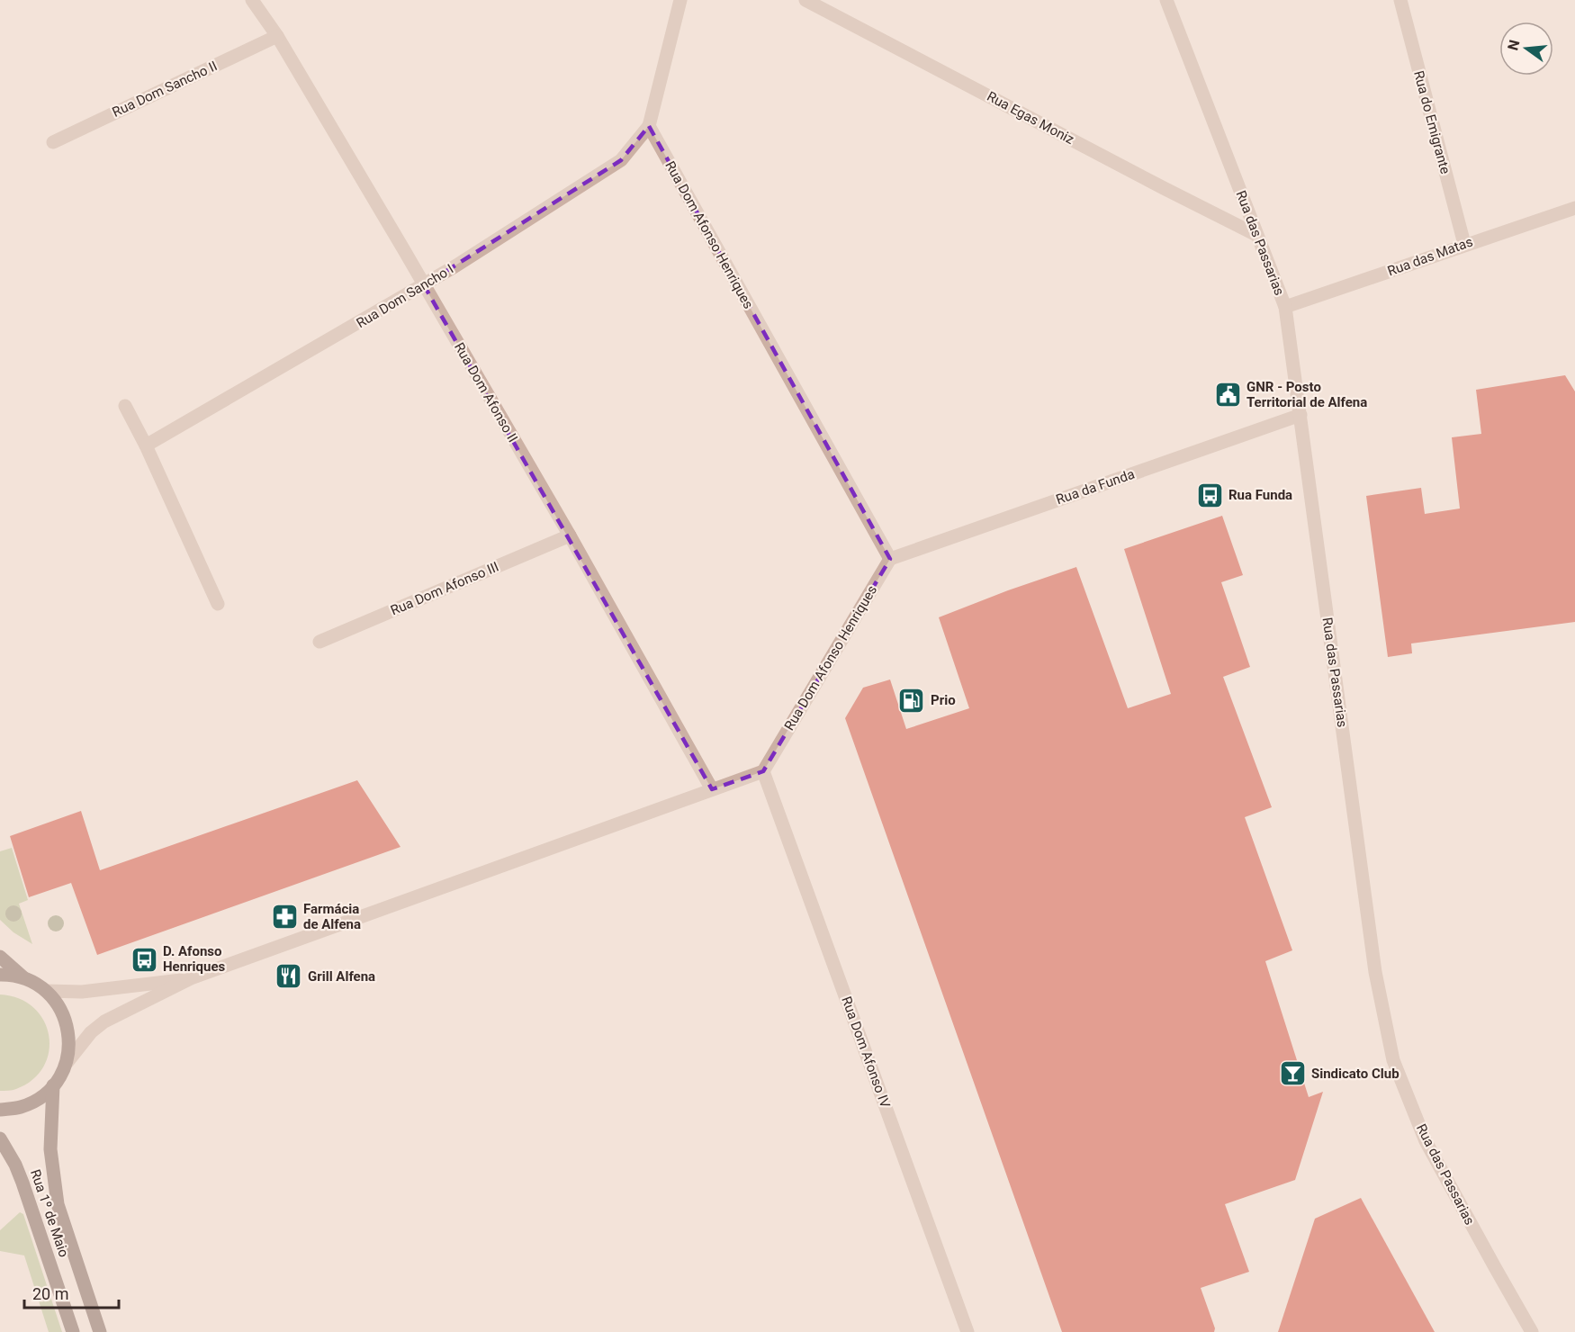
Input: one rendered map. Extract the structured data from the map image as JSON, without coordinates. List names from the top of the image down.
{
  "streets": {
    "main road": ["Rua 1º de Maio"],
    "street": [
      "Rua Dom Sancho II",
      "Rua Egas Moniz",
      "Rua do Emigrante",
      "Rua Dom Afonso Henriques",
      "Rua das Passarias",
      "Rua das Matas",
      "Rua Dom Sancho I",
      "Rua Dom Afonso II",
      "Rua da Funda",
      "Rua Dom Afonso III",
      "Rua Dom Afonso IV"
    ]
  },
  "crossings": [
    ["Rua Dom Sancho II", "Rua Dom Afonso II"],
    ["Rua Egas Moniz", "Rua das Passarias"],
    ["Rua do Emigrante", "Rua das Matas"],
    ["Rua Dom Afonso Henriques", "Rua Dom Sancho I"],
    ["Rua Dom Afonso Henriques", "Rua da Funda"],
    ["Rua Dom Afonso Henriques", "Rua Dom Afonso IV"],
    ["Rua das Passarias", "Rua das Matas"],
    ["Rua das Passarias", "Rua da Funda"],
    ["Rua Dom Sancho I", "Rua Dom Afonso II"],
    ["Rua Dom Afonso II", "Rua Dom Afonso III"]
  ],
  "places": {
    "public building": ["GNR - Posto Territorial de Alfena"],
    "bus stop": ["Rua Funda", "D. Afonso Henriques"],
    "fuel station": ["Prio"],
    "pharmacy": ["Farmácia de Alfena"],
    "restaurant": ["Grill Alfena"],
    "bar": ["Sindicato Club"]
  },
  "scale_bar": "20 m",
  "north": "left"
}
